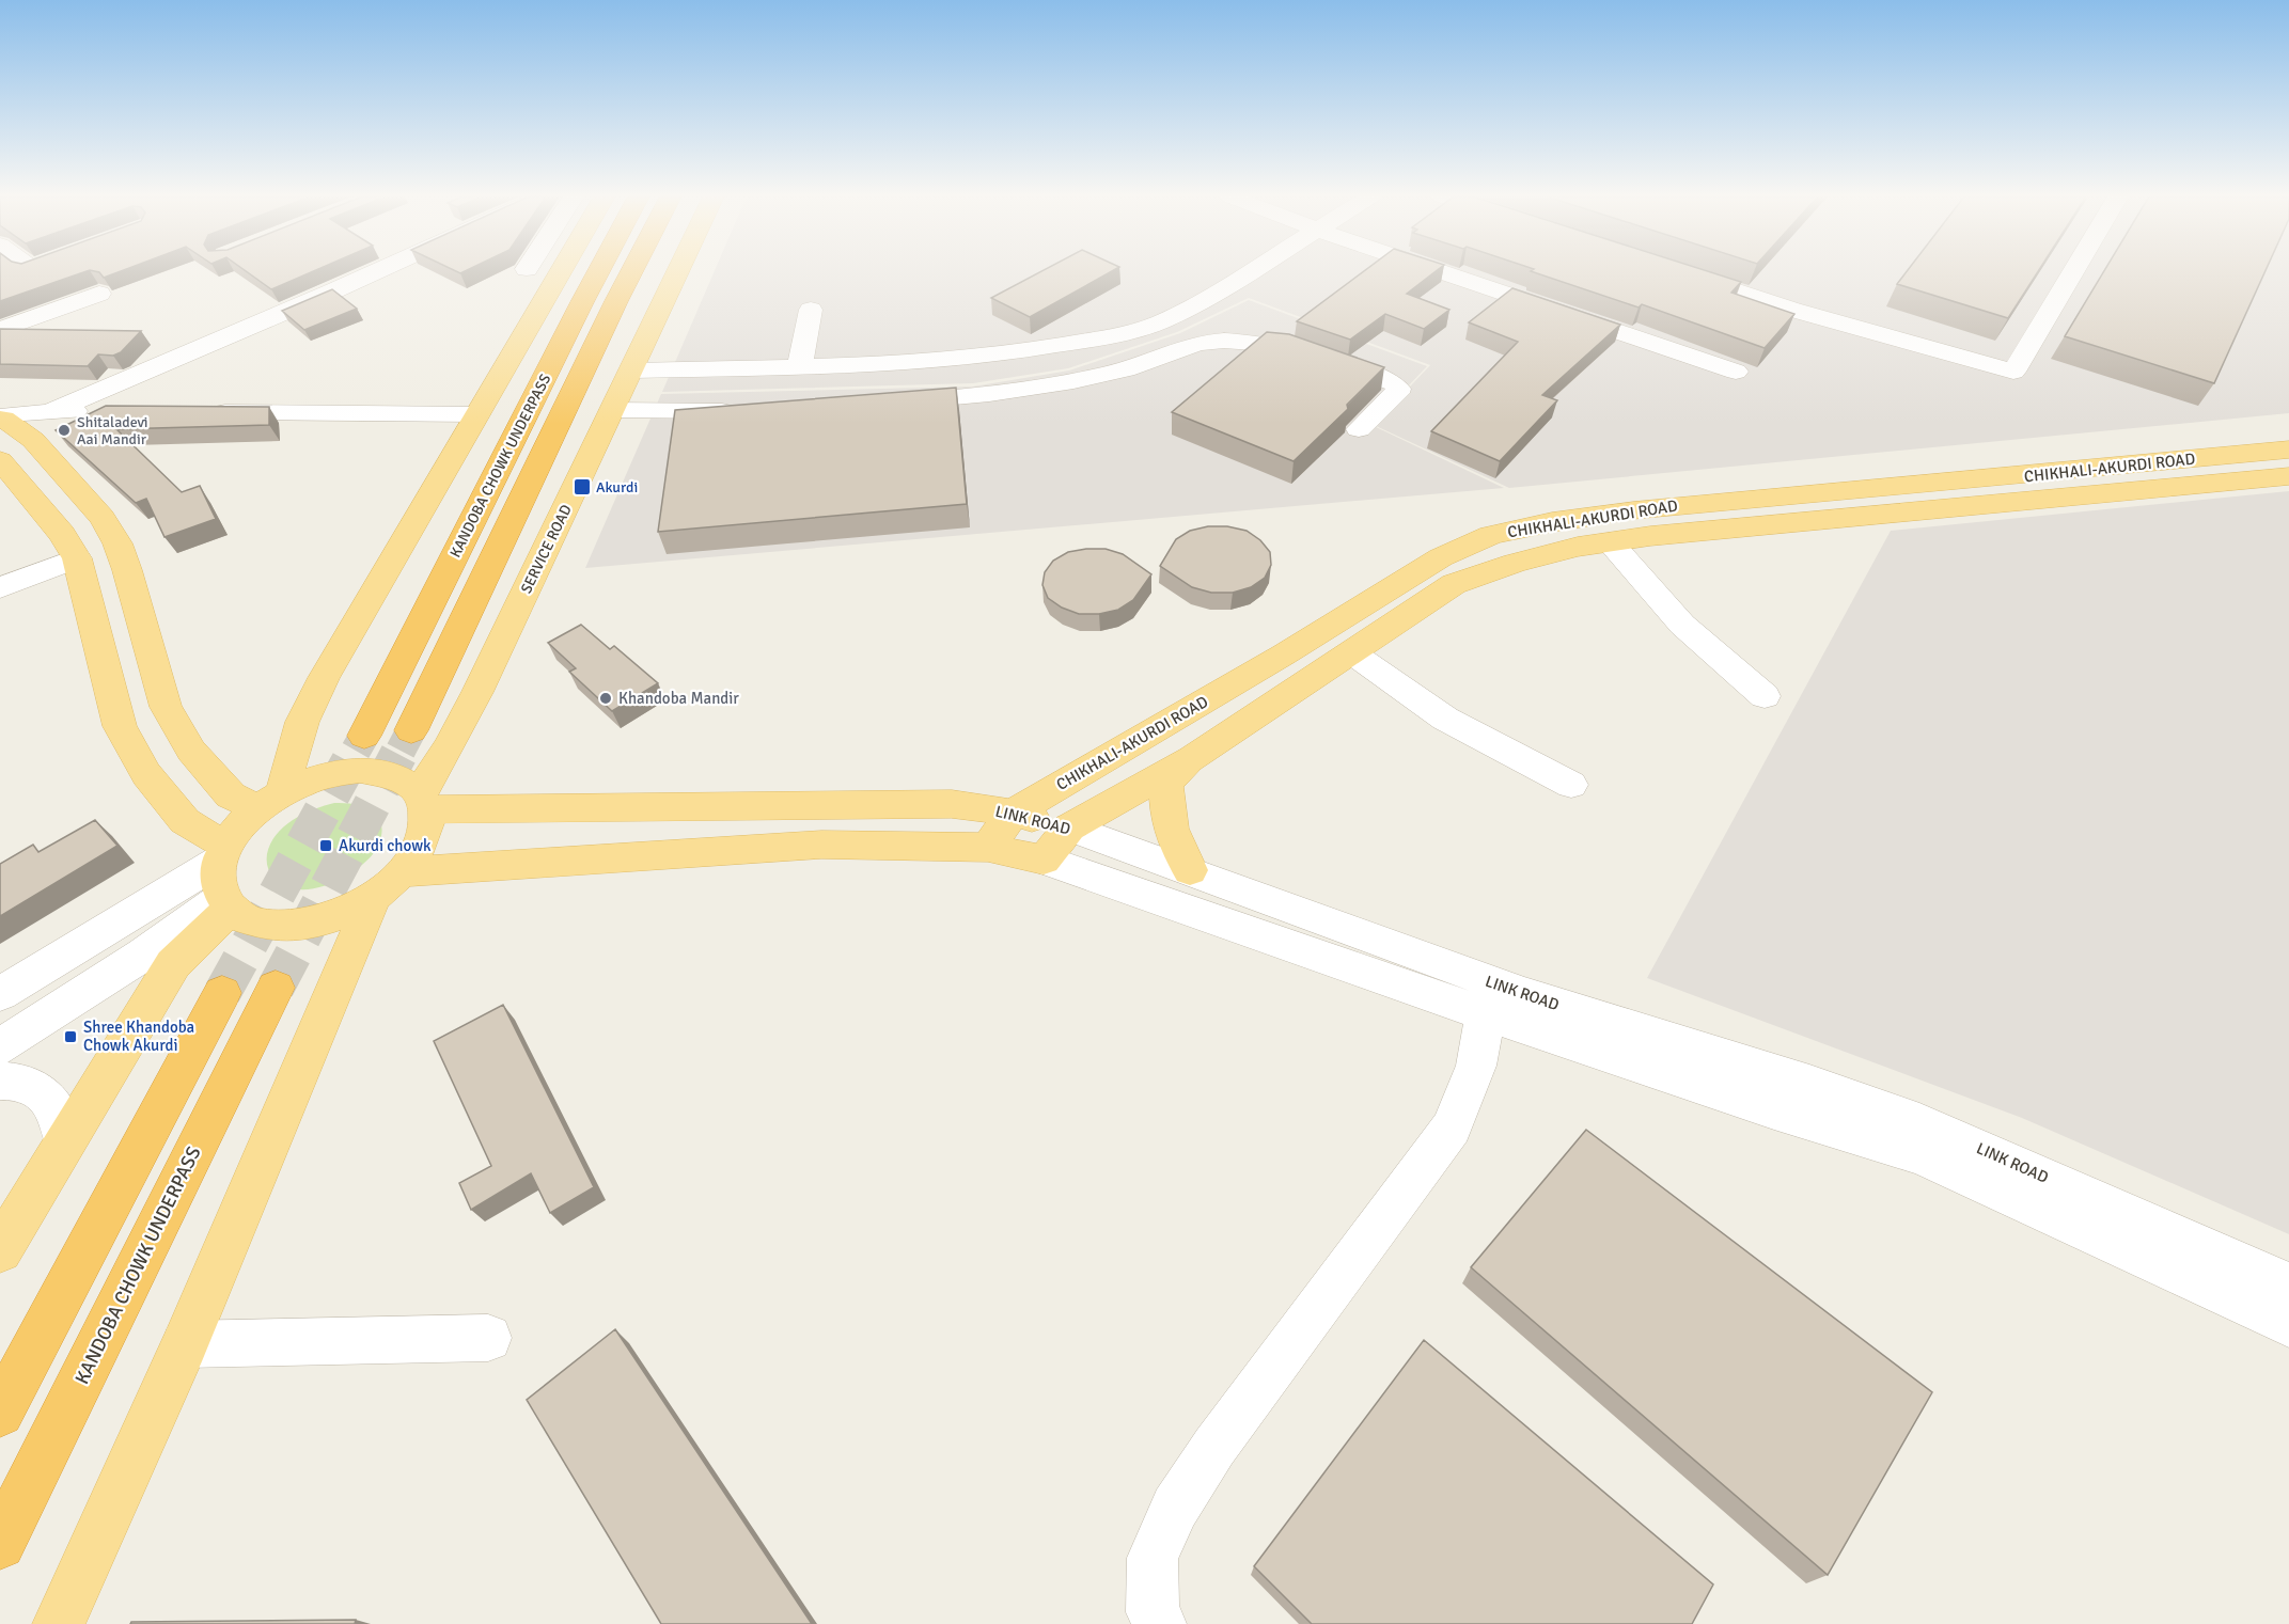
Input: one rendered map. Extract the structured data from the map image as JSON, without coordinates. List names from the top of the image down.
{
  "streets": {
    "highway": ["KANDOBA CHOWK UNDERPASS"],
    "main road": ["CHIKHALI-AKURDI ROAD", "SERVICE ROAD", "LINK ROAD"]
  },
  "crossings": [
    ["CHIKHALI-AKURDI ROAD", "LINK ROAD"],
    ["SERVICE ROAD", "LINK ROAD"]
  ],
  "places": {
    "other": ["Shitaladevi Aai Mandir", "Khandoba Mandir"],
    "transit": ["Akurdi", "Akurdi chowk", "Shree Khandoba Chowk Akurdi"]
  }
}
